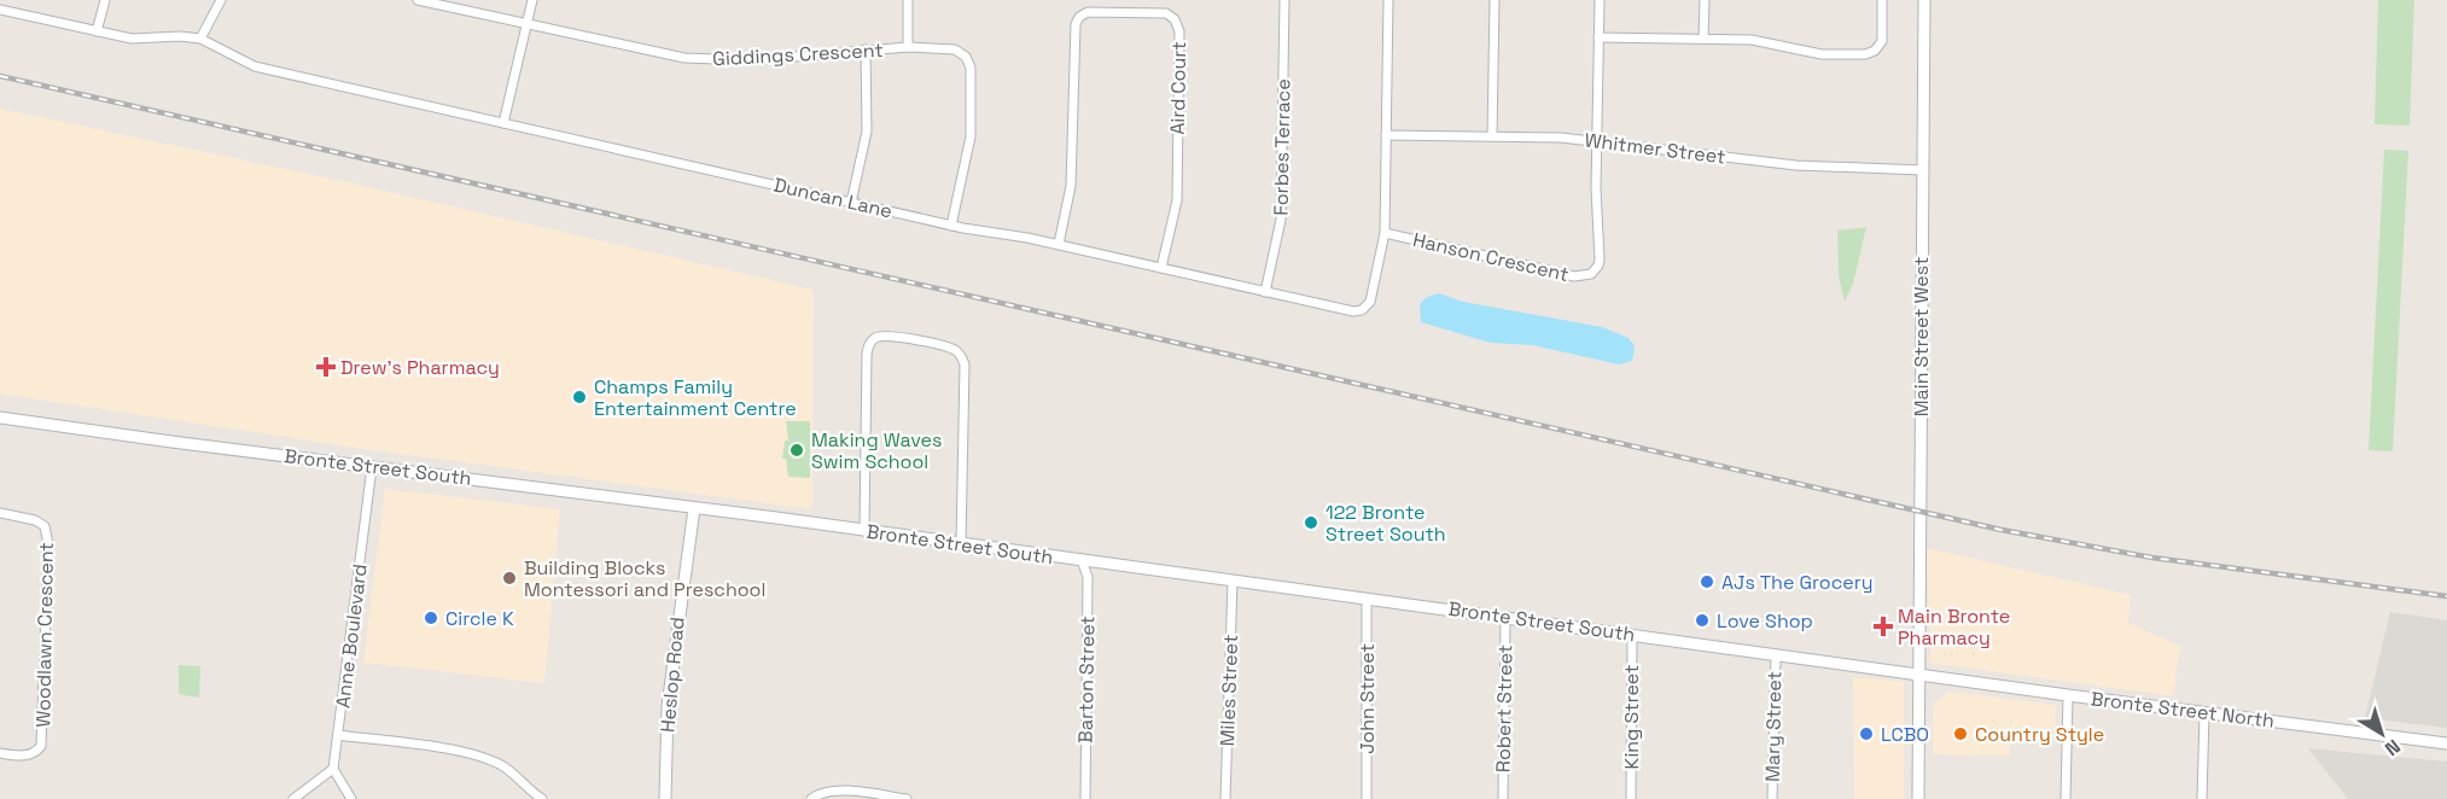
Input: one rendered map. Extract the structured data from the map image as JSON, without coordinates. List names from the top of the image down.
{
  "streets": {
    "main road": [
      "Main Street West",
      "Bronte Street South",
      "Heslop Road",
      "Bronte Street North"
    ],
    "street": [
      "Giddings Crescent",
      "Aird Court",
      "Forbes Terrace",
      "Whitmer Street",
      "Duncan Lane",
      "Hanson Crescent",
      "Woodlawn Crescent",
      "Anne Boulevard",
      "Barton Street",
      "Miles Street",
      "John Street",
      "Robert Street",
      "King Street",
      "Mary Street"
    ]
  },
  "crossings": [
    ["Giddings Crescent", "Duncan Lane"],
    ["Aird Court", "Duncan Lane"],
    ["Forbes Terrace", "Duncan Lane"],
    ["Whitmer Street", "Duncan Lane"],
    ["Whitmer Street", "Hanson Crescent"],
    ["Whitmer Street", "Main Street West"],
    ["Duncan Lane", "Hanson Crescent"],
    ["Main Street West", "Bronte Street South"],
    ["Main Street West", "Bronte Street North"],
    ["Bronte Street South", "Anne Boulevard"],
    ["Bronte Street South", "Heslop Road"],
    ["Bronte Street South", "Barton Street"],
    ["Bronte Street South", "Miles Street"],
    ["Bronte Street South", "John Street"],
    ["Bronte Street South", "Robert Street"],
    ["Bronte Street South", "Bronte Street North"],
    ["Bronte Street South", "King Street"],
    ["Bronte Street South", "Mary Street"]
  ],
  "places": {
    "health": ["Drew's Pharmacy", "Main Bronte Pharmacy"],
    "other": [
      "Champs Family Entertainment Centre",
      "Making Waves Swim School",
      "122 Bronte Street South",
      "Building Blocks Montessori and Preschool",
      "AJs The Grocery",
      "Circle K",
      "Love Shop",
      "LCBO",
      "Country Style"
    ]
  },
  "north": "bottom right"
}
